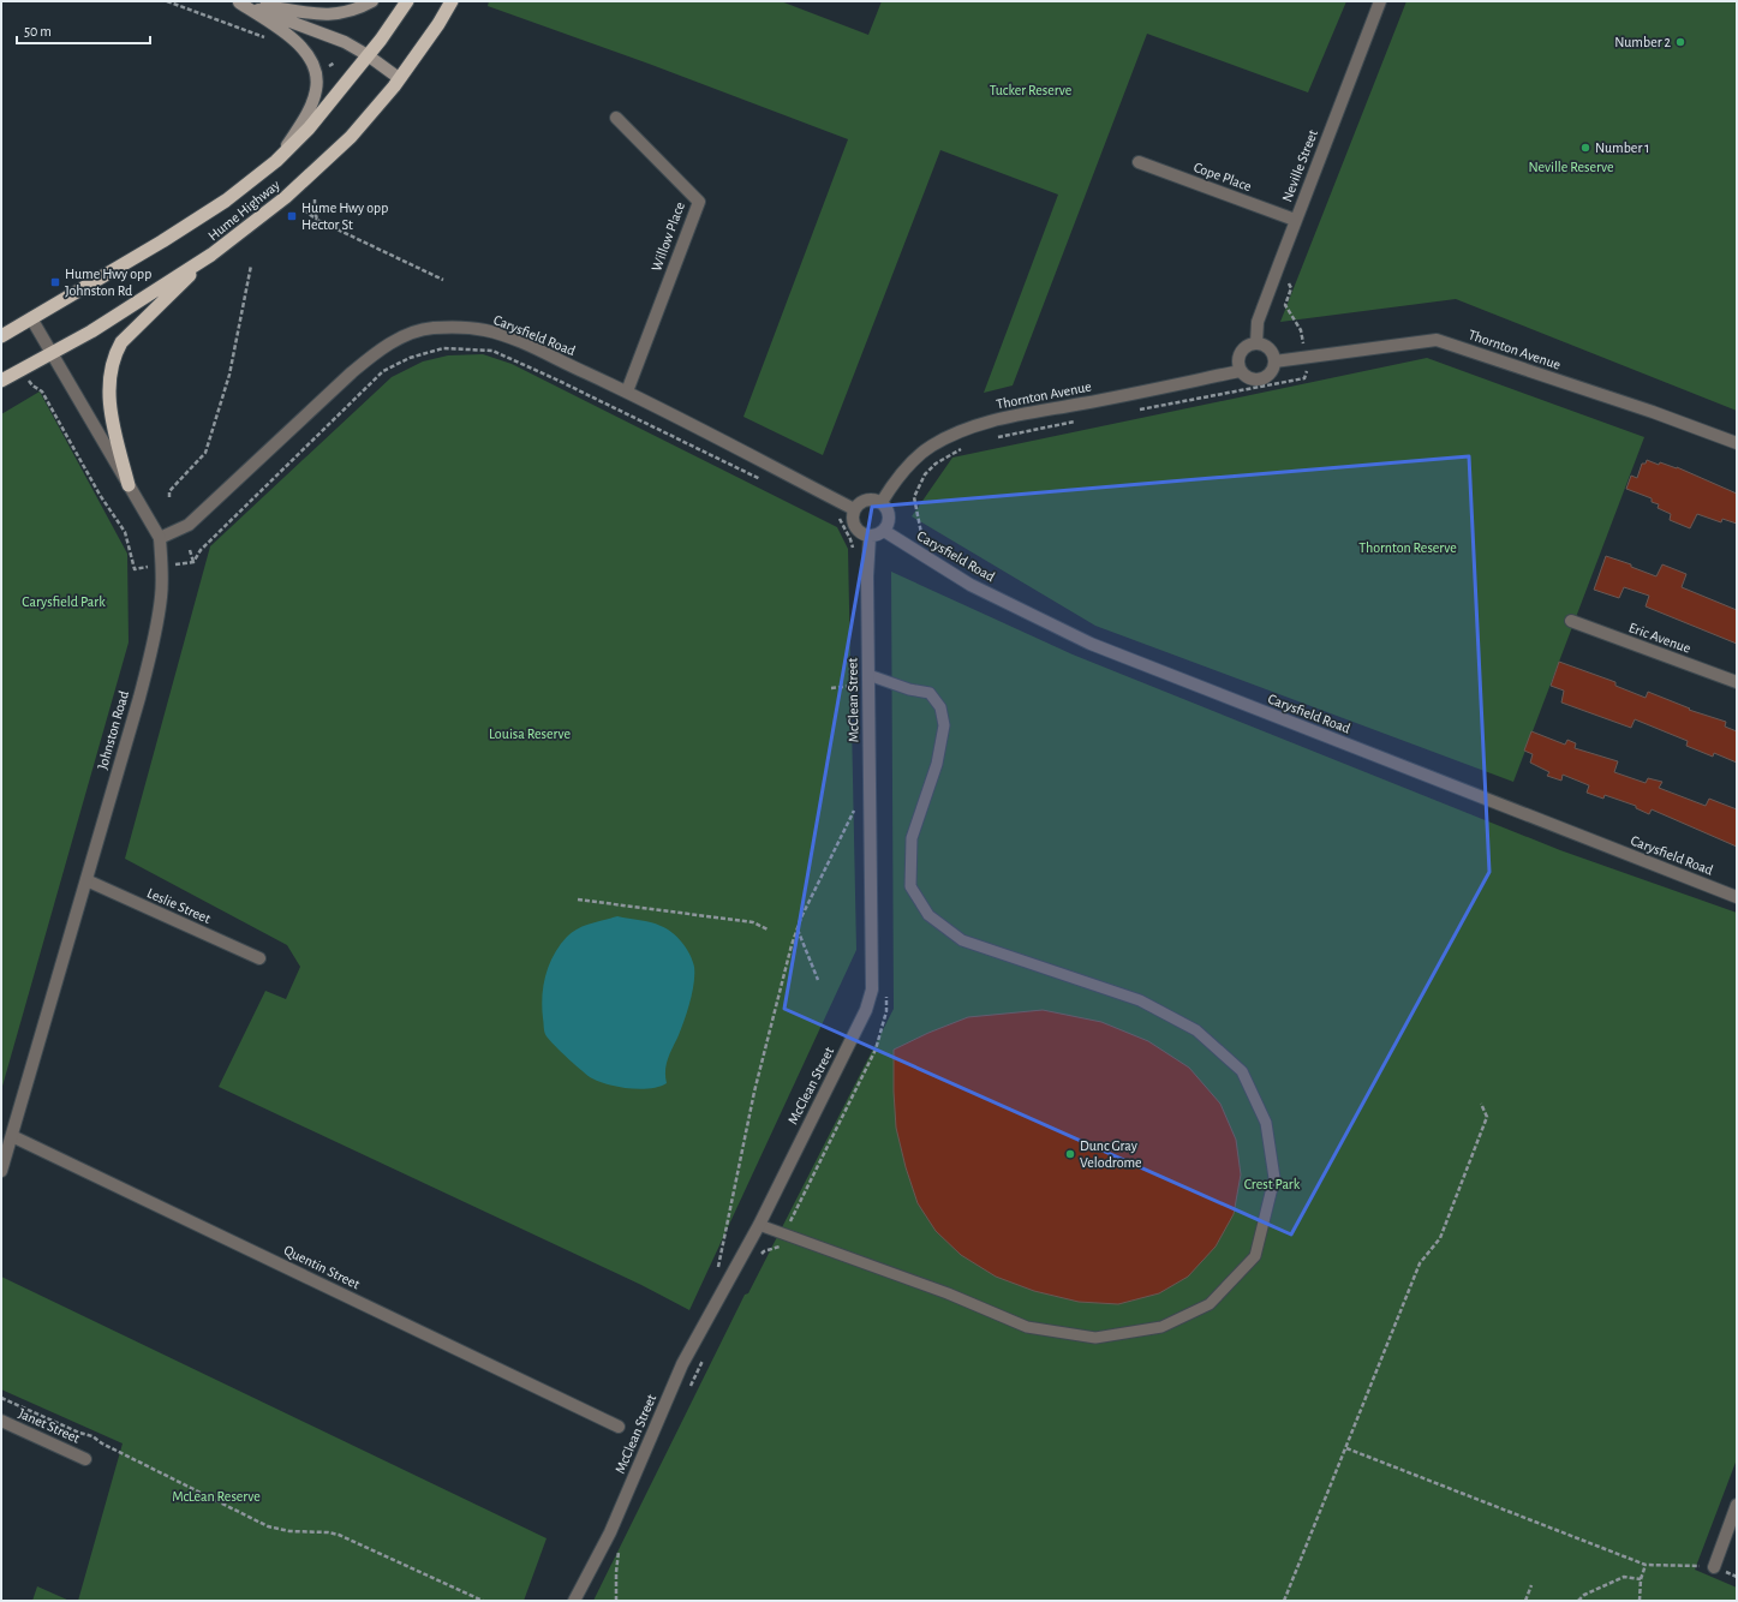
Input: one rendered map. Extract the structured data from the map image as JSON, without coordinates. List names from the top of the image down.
{
  "streets": {
    "highway": ["Hume Highway"],
    "street": [
      "Neville Street",
      "Cope Place",
      "Willow Place",
      "Carysfield Road",
      "Thornton Avenue",
      "Eric Avenue",
      "McClean Street",
      "Johnston Road",
      "Leslie Street",
      "Quentin Street",
      "Janet Street"
    ]
  },
  "crossings": [
    ["Neville Street", "Cope Place"],
    ["Neville Street", "Thornton Avenue"],
    ["Hume Highway", "Johnston Road"],
    ["Willow Place", "Carysfield Road"],
    ["Carysfield Road", "Thornton Avenue"],
    ["Carysfield Road", "McClean Street"],
    ["Carysfield Road", "Johnston Road"],
    ["Thornton Avenue", "McClean Street"],
    ["Johnston Road", "Leslie Street"],
    ["Johnston Road", "Quentin Street"]
  ],
  "parks": [
    "Tucker Reserve",
    "Neville Reserve",
    "Thornton Reserve",
    "Carysfield Park",
    "Louisa Reserve",
    "Crest Park",
    "McLean Reserve"
  ],
  "places": {
    "other": ["Number 2", "Number 1", "Dunc Gray Velodrome"],
    "transit": ["Hume Hwy opp Hector St", "Hume Hwy opp Johnston Rd"]
  },
  "scale_bar": "50 m"
}
